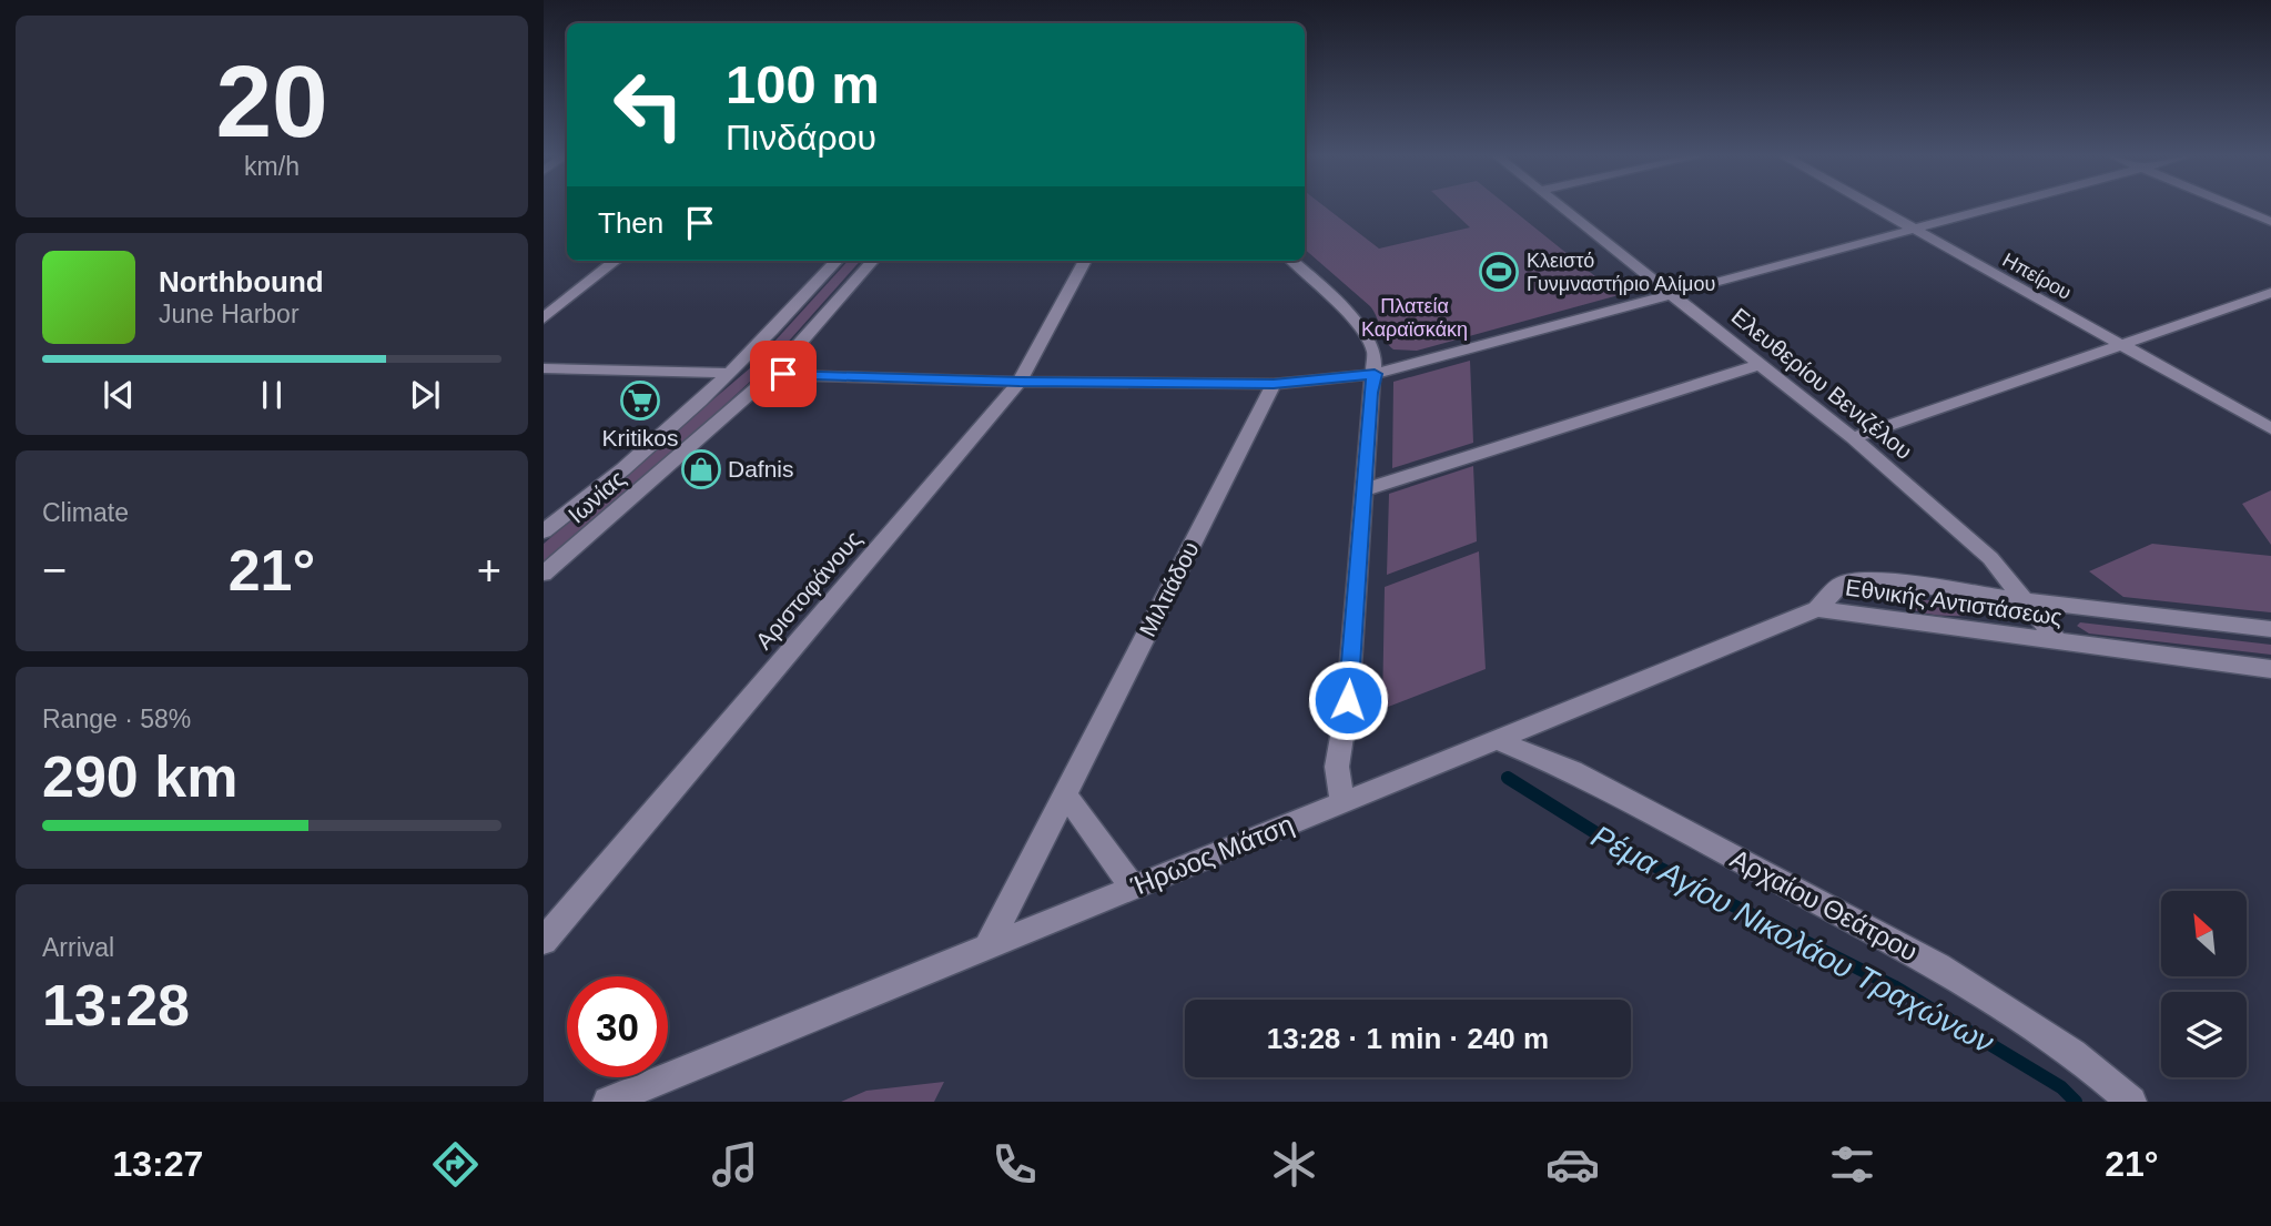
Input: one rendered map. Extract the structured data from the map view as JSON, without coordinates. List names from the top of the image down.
{
  "streets": {
    "street": [
      "Ηπείρου",
      "Ελευθερίου Βενιζέλου",
      "Ιωνίας",
      "Μιλτιάδου",
      "Αριστοφάνους",
      "Εθνικής Αντιστάσεως",
      "Ήρωος Μάτση",
      "Αρχαίου Θεάτρου"
    ]
  },
  "crossings": [
    ["Ελευθερίου Βενιζέλου", "Εθνικής Αντιστάσεως"],
    ["Μιλτιάδου", "Ήρωος Μάτση"],
    ["Εθνικής Αντιστάσεως", "Ήρωος Μάτση"],
    ["Ήρωος Μάτση", "Αρχαίου Θεάτρου"]
  ],
  "water": ["Ρέμα Αγίου Νικολάου Τραχώνων"],
  "parks": ["Πλατεία Καραϊσκάκη"],
  "places": {
    "sports": ["Κλειστό Γυνμναστήριο Αλίμου"],
    "supermarket": ["Kritikos"],
    "shop": ["Dafnis"]
  },
  "north": "top left",
  "page": {
    "tile": [
      ["20", "km/h"],
      "Climate",
      ["Range · 58%", "290 km"],
      ["Arrival", "13:28"]
    ],
    "turn": ["100 m", "Πινδάρου"],
    "then": "Then",
    "song": ["Northbound", "June Harbor"],
    "heat": ["−", "21°", "+"],
    "limit": "30",
    "trip": "13:28 · 1 min · 240 m",
    "tabs": ["13:27", "21°"]
  }
}
